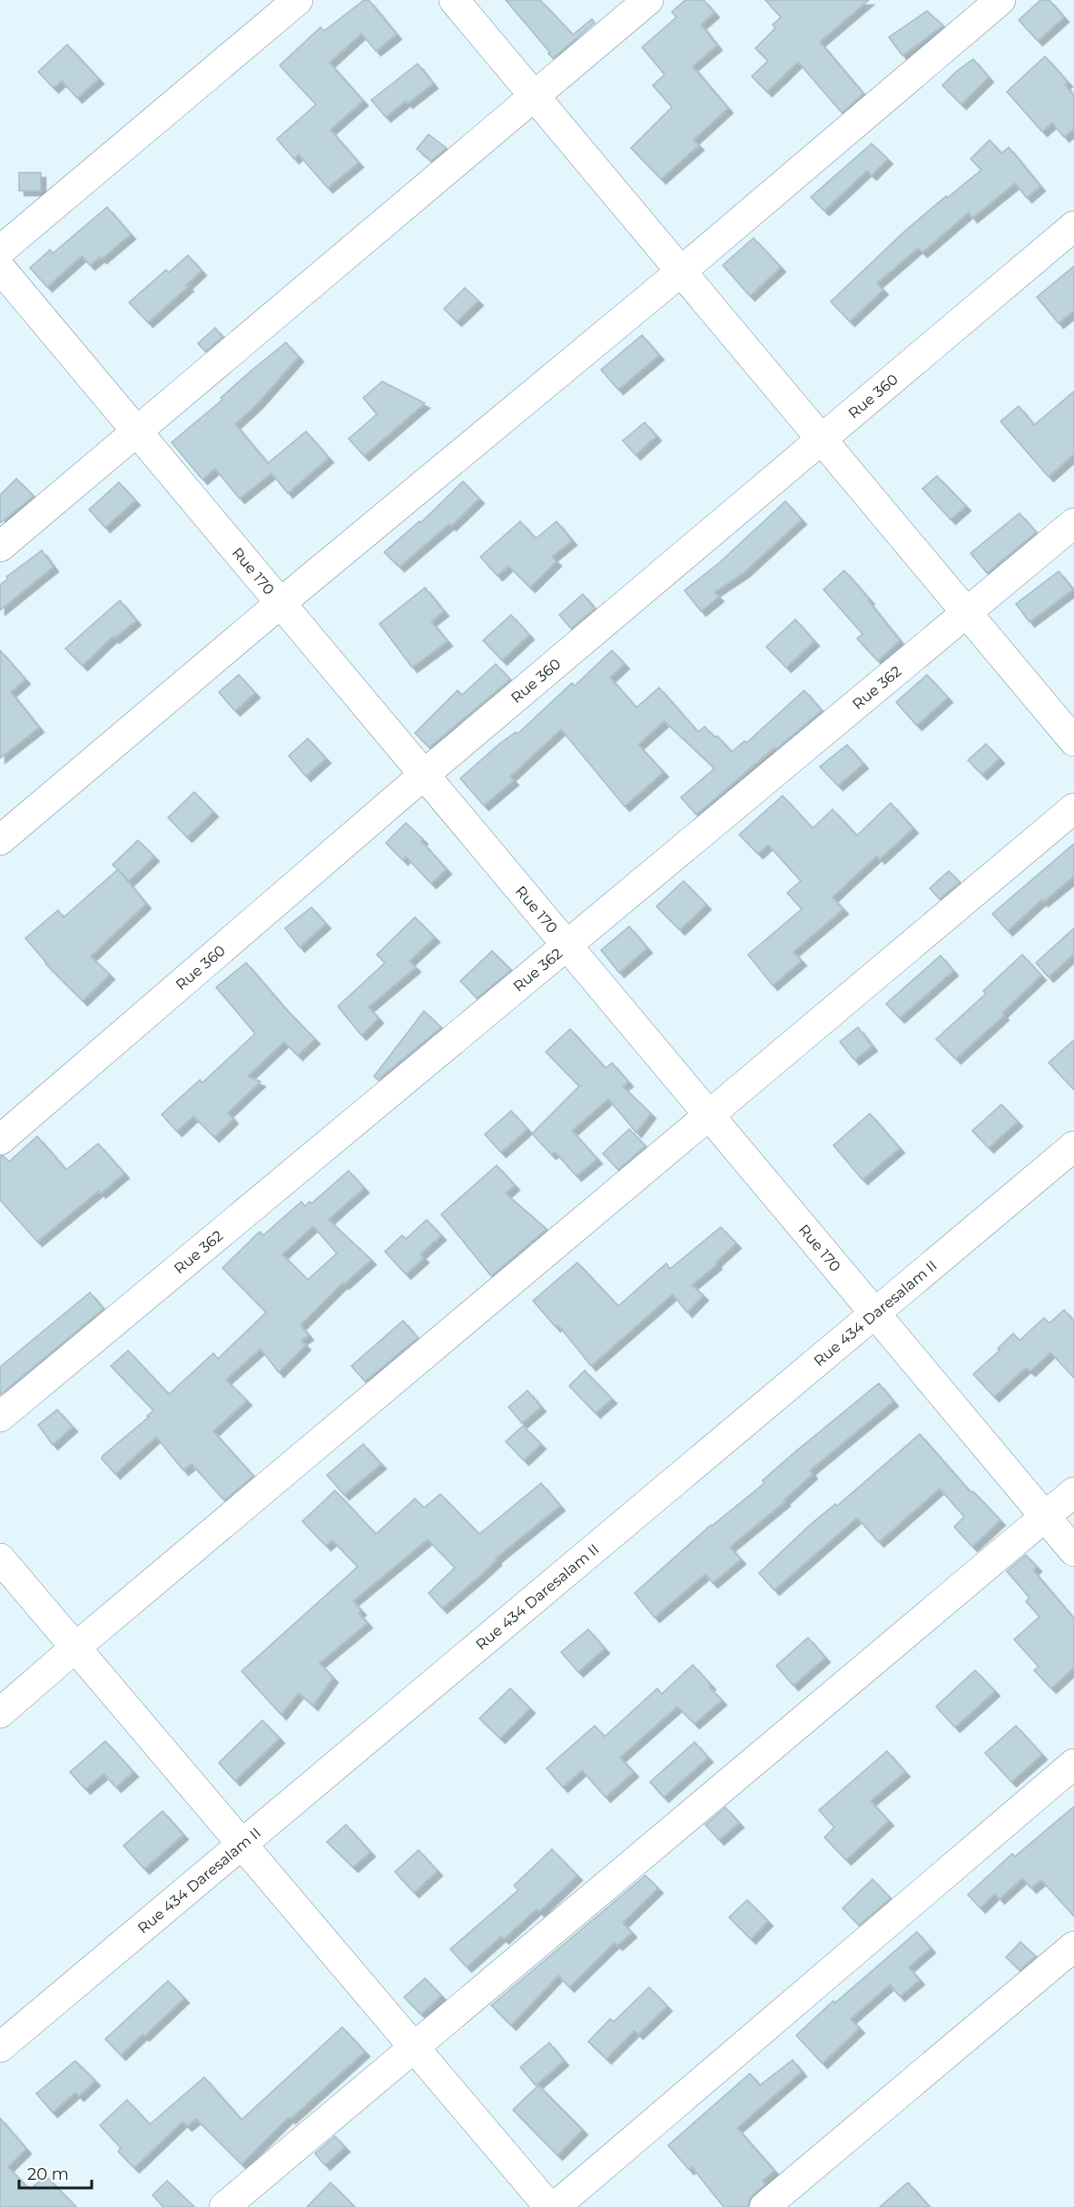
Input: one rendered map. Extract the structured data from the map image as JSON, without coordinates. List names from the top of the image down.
{
  "streets": {
    "street": [
      "Rue 360",
      "Rue 170",
      "Rue 362",
      "Rue 434 Daresalam II"
    ]
  },
  "crossings": [
    ["Rue 360", "Rue 170"],
    ["Rue 170", "Rue 362"],
    ["Rue 170", "Rue 434 Daresalam II"]
  ],
  "scale_bar": "20 m"
}
